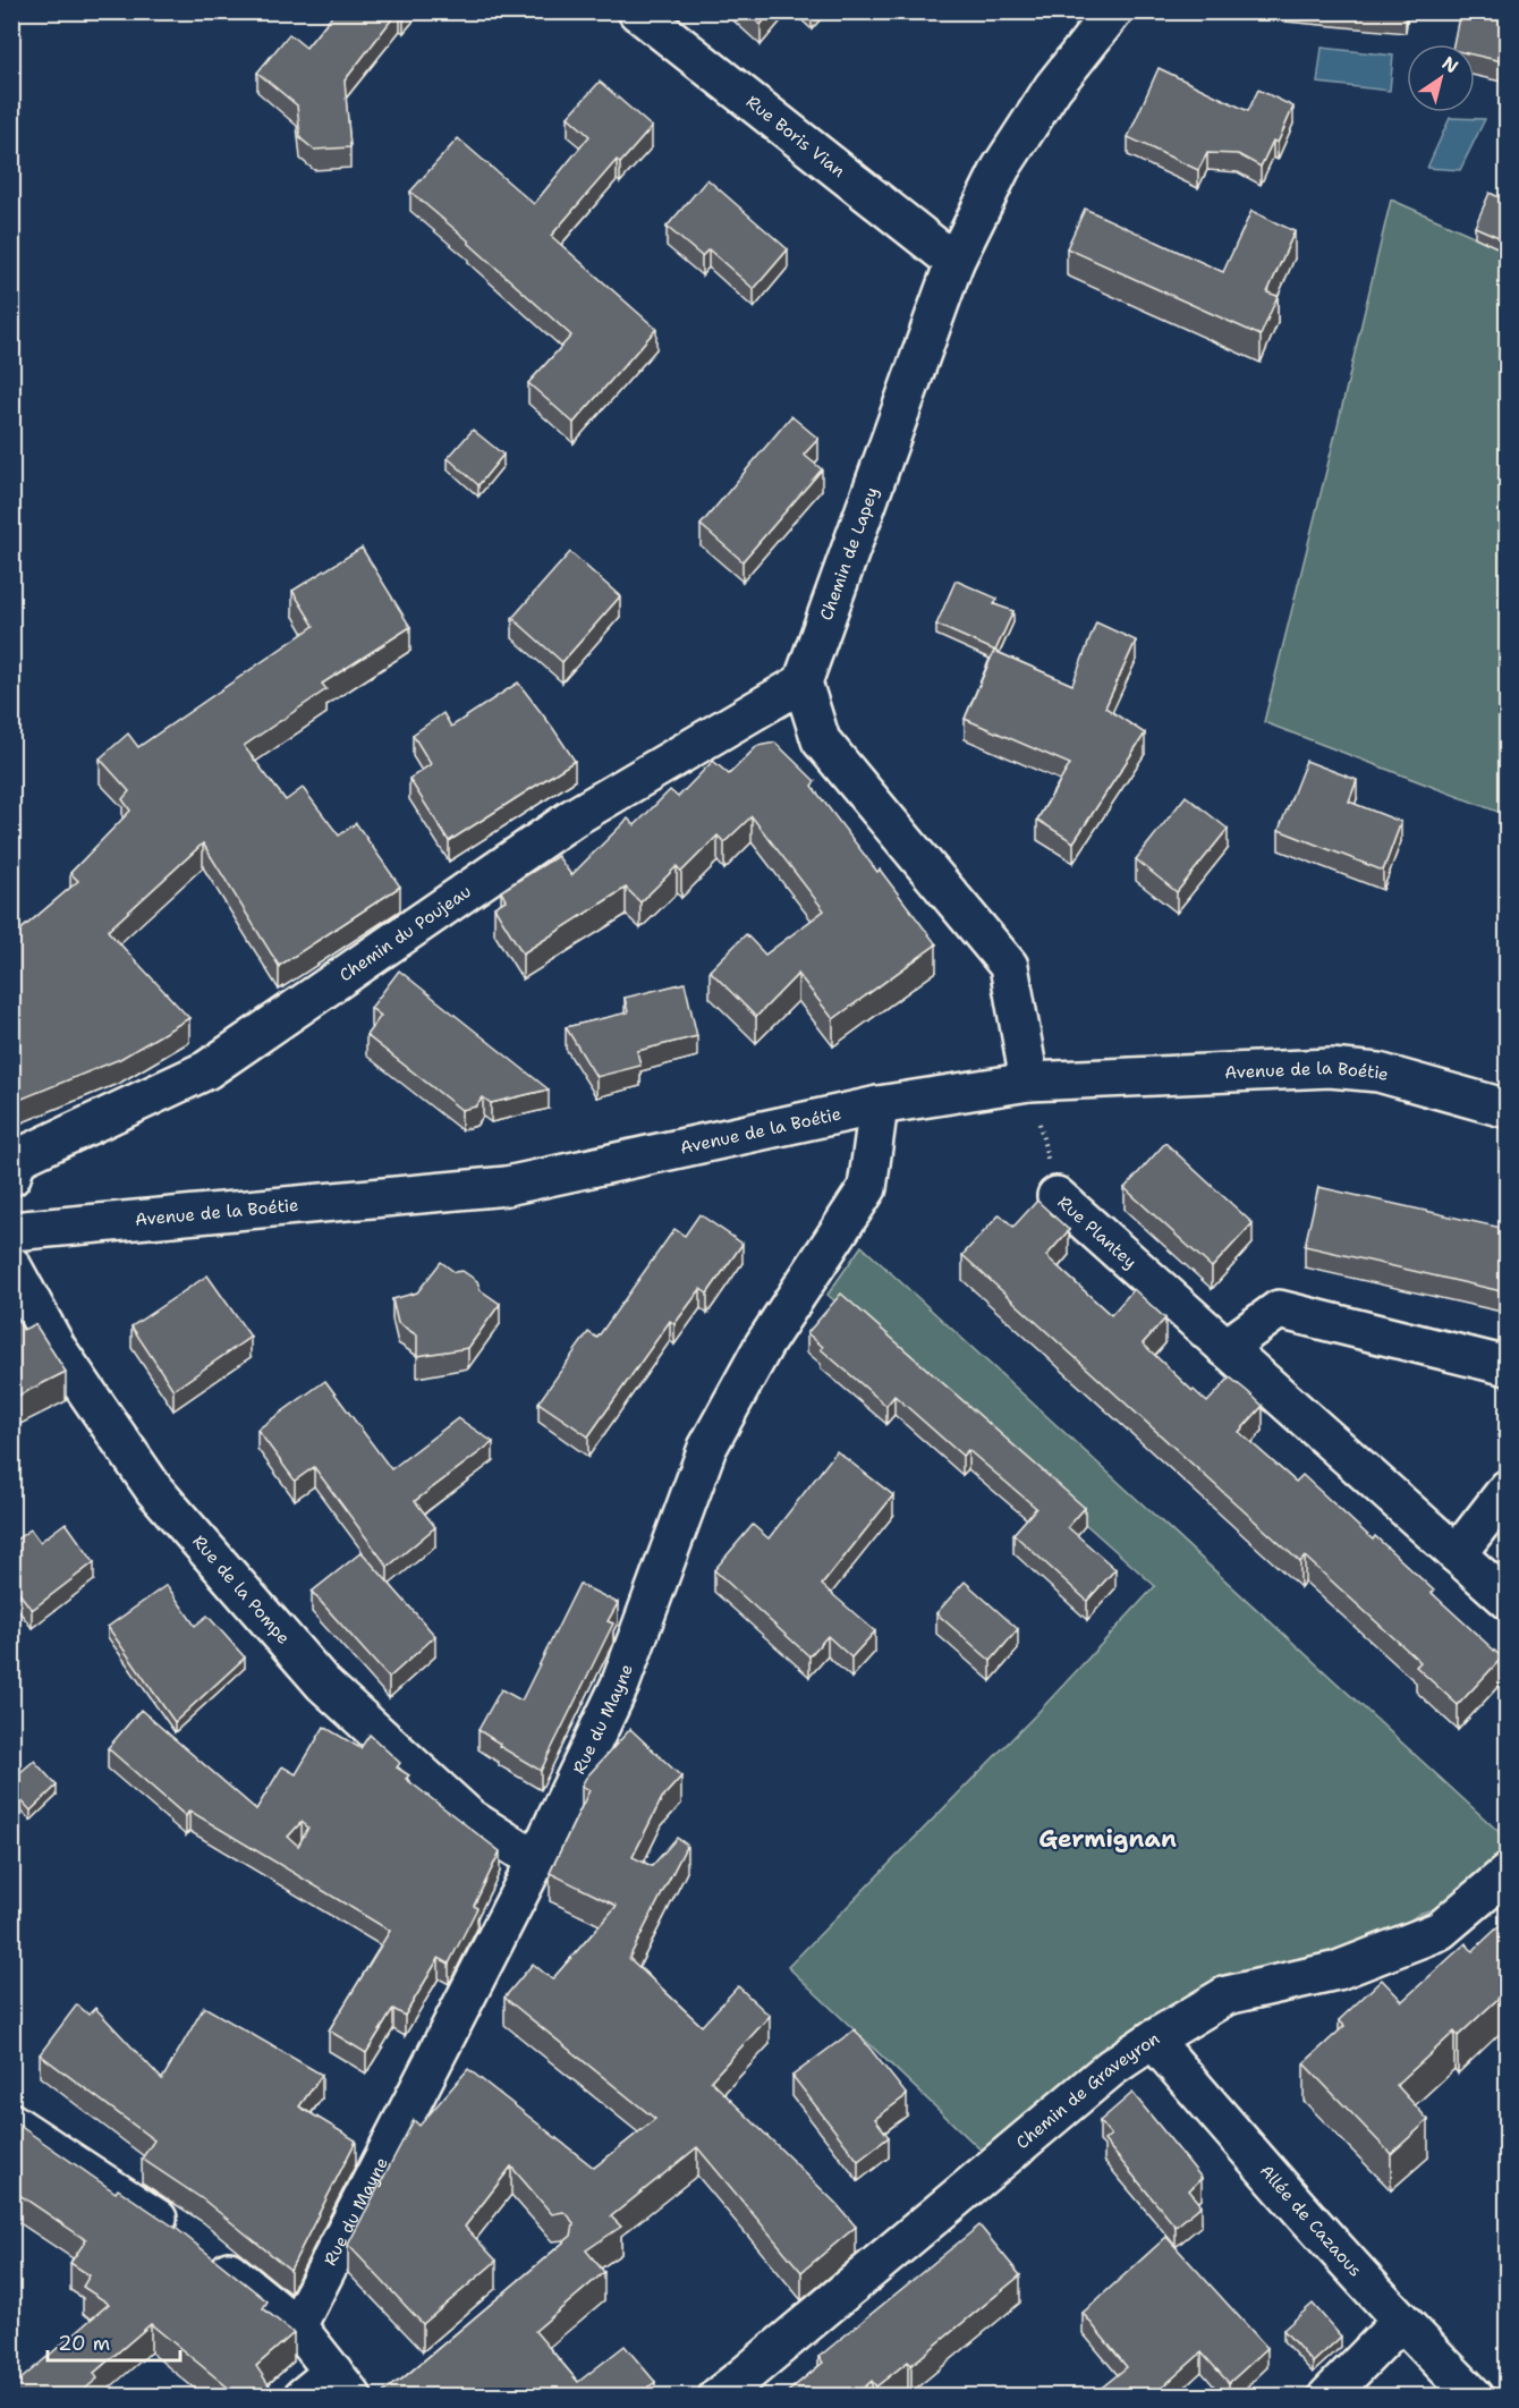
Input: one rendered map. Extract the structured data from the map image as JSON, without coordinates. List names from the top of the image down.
{
  "streets": {
    "street": [
      "Rue Boris Vian",
      "Chemin de Lapey",
      "Chemin du Poujeau",
      "Avenue de la Boétie",
      "Rue Plantey",
      "Rue de la Pompe",
      "Rue du Mayne",
      "Chemin de Graveyron",
      "Allée de Cazaous"
    ]
  },
  "crossings": [
    ["Rue Boris Vian", "Chemin de Lapey"],
    ["Chemin de Lapey", "Chemin du Poujeau"],
    ["Avenue de la Boétie", "Rue Plantey"],
    ["Avenue de la Boétie", "Rue du Mayne"],
    ["Rue de la Pompe", "Rue du Mayne"],
    ["Chemin de Graveyron", "Allée de Cazaous"]
  ],
  "districts": ["Germignan"],
  "scale_bar": "20 m",
  "north": "top right"
}
